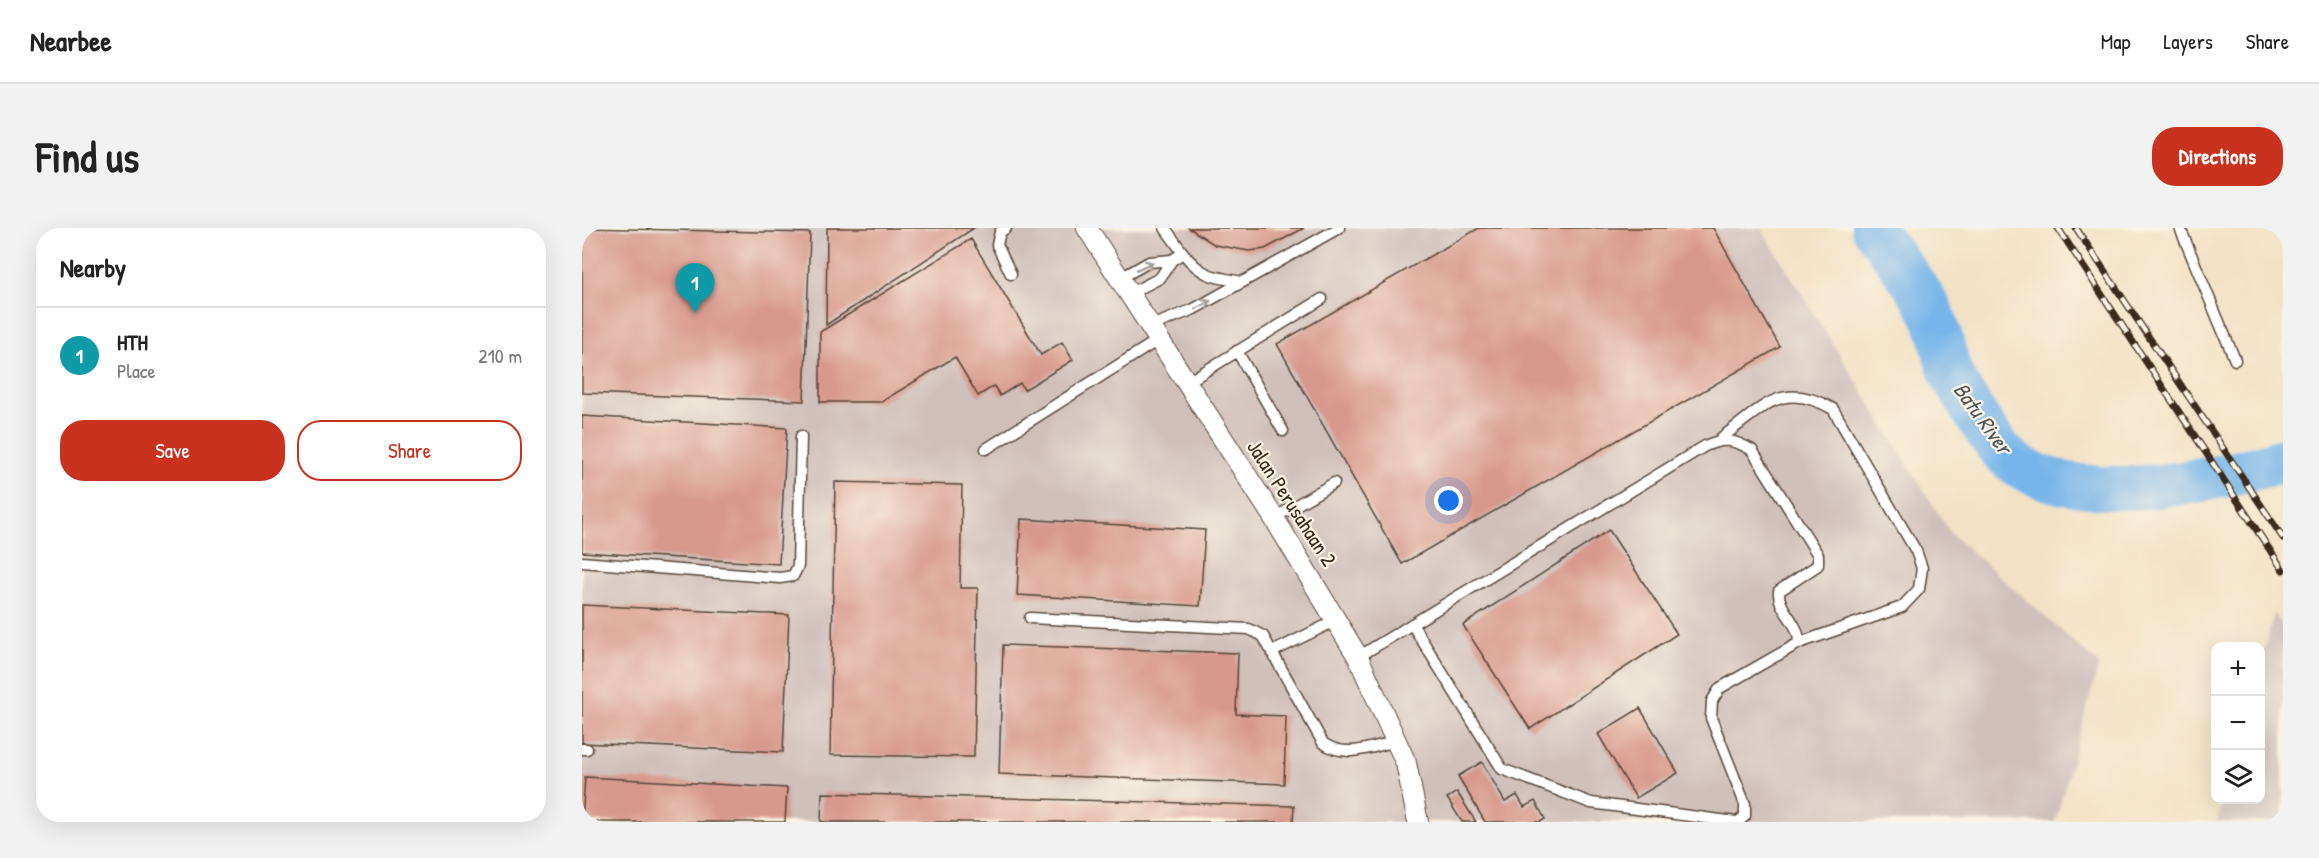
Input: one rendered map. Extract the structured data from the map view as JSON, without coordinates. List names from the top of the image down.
{
  "streets": {
    "street": ["Jalan Perusahaan 2"]
  },
  "water": ["Batu River"],
  "page": {
    "header": "Nearbee",
    "nav": ["Map", "Layers", "Share"],
    "buttons": [
      "Directions",
      ["Save", "Share"]
    ],
    "title": "Find us",
    "heading": "Nearby",
    "pins": "1",
    "list": [
      {
        "mark": "1",
        "name": "HTH",
        "note": "Place",
        "value": "210 m"
      }
    ],
    "map_buttons": ["+", "−"]
  }
}
